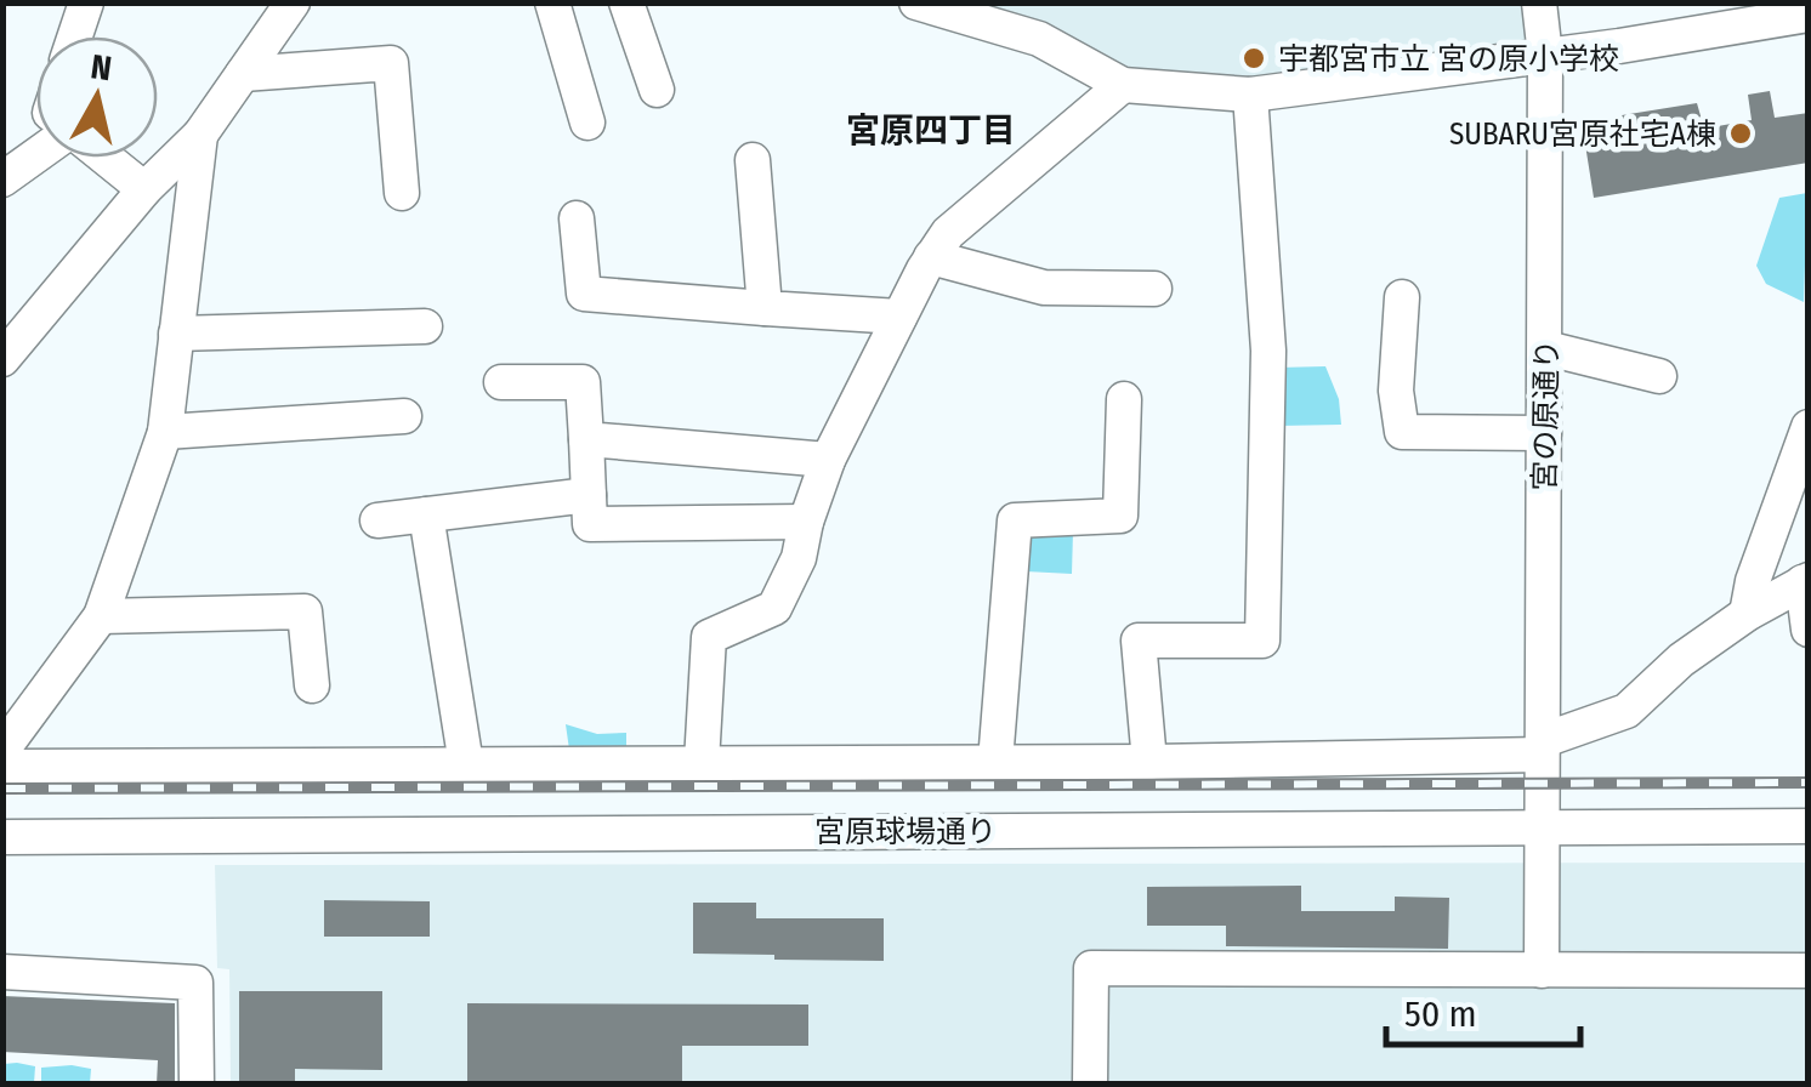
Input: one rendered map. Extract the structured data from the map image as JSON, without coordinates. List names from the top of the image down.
{
  "streets": {
    "street": ["宮の原通り", "宮原球場通り"]
  },
  "crossings": [
    ["宮の原通り", "宮原球場通り"]
  ],
  "districts": ["宮原四丁目"],
  "places": ["宇都宮市立 宮の原小学校", "SUBARU宮原社宅A棟"],
  "scale_bar": "50 m",
  "north": "top"
}
